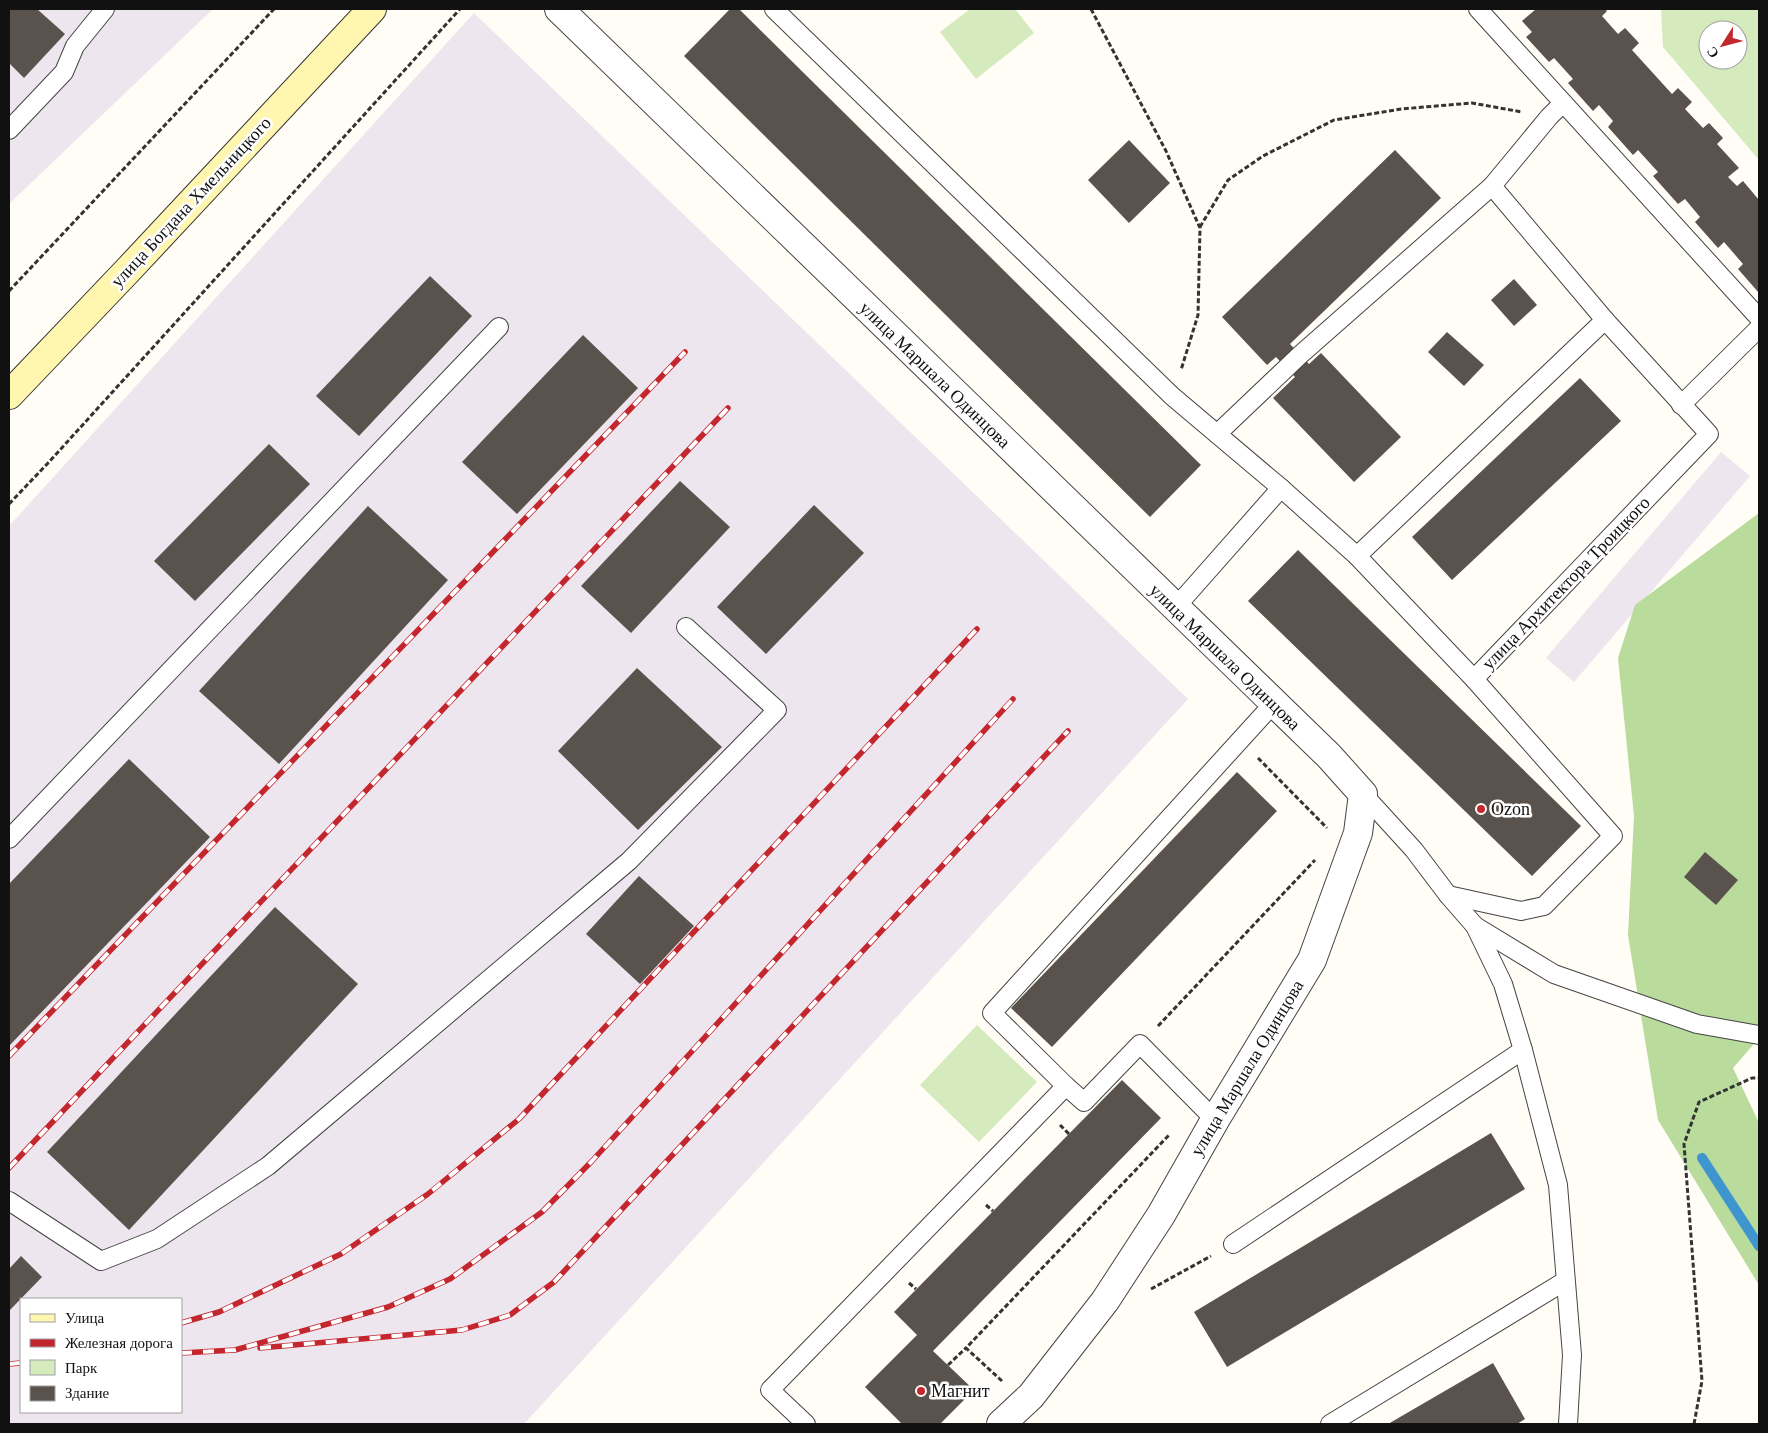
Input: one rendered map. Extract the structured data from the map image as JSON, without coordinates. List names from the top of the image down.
{
  "streets": {
    "main road": ["улица Богдана Хмельницкого"],
    "street": ["улица Маршала Одинцова"],
    "lane": ["улица Архитектора Троицкого"]
  },
  "places": ["Ozon", "Магнит"],
  "legend": [
    "Улица",
    "Железная дорога",
    "Парк",
    "Здание"
  ],
  "north": "bottom left"
}
